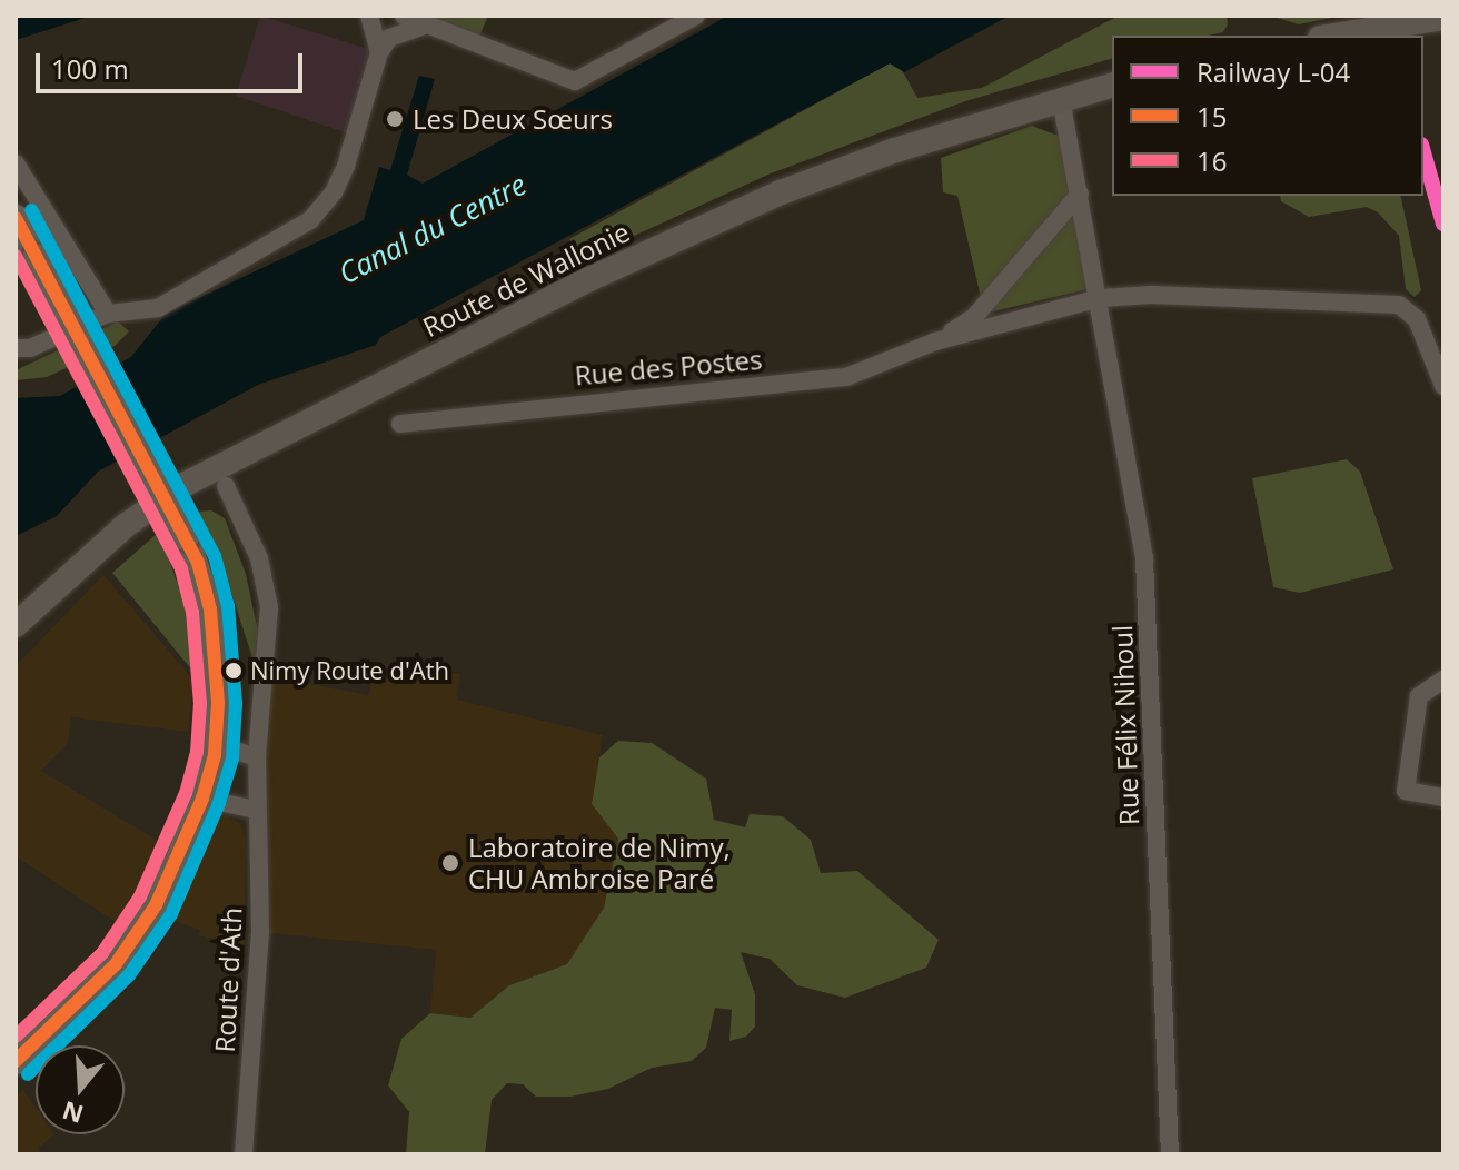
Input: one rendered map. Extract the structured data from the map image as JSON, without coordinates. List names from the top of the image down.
{
  "streets": {
    "main road": ["Route de Wallonie"],
    "street": ["Rue des Postes", "Rue Félix Nihoul", "Route d'Ath"]
  },
  "crossings": [
    ["Rue des Postes", "Rue Félix Nihoul"]
  ],
  "water": ["Canal du Centre"],
  "places": ["Les Deux Sœurs", "Nimy Route d'Ath", "Laboratoire de Nimy, CHU Ambroise Paré"],
  "lines": ["rail line L-04", "transit line 15", "transit line 16"],
  "legend": ["Railway L-04", "15", "16"],
  "scale_bar": "100 m",
  "north": "bottom"
}
